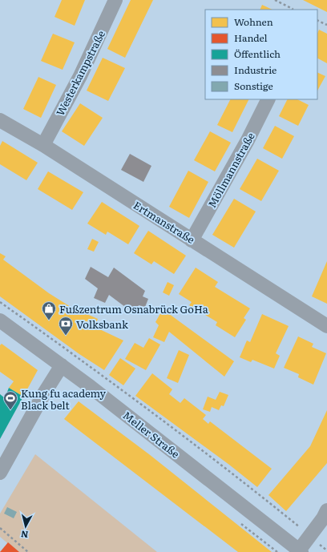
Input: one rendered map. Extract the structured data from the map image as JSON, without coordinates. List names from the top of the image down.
{
  "streets": {
    "street": [
      "Westerkampstraße",
      "Möllmannstraße",
      "Ertmanstraße",
      "Meller Straße"
    ]
  },
  "crossings": [
    ["Westerkampstraße", "Ertmanstraße"],
    ["Möllmannstraße", "Ertmanstraße"]
  ],
  "places": {
    "shop": ["Fußzentrum Osnabrück GoHa"],
    "bank": ["Volksbank"],
    "sports": ["Kung fu academy Black belt"]
  },
  "legend": [
    "Wohnen",
    "Handel",
    "Öffentlich",
    "Industrie",
    "Sonstige"
  ],
  "north": "bottom"
}
